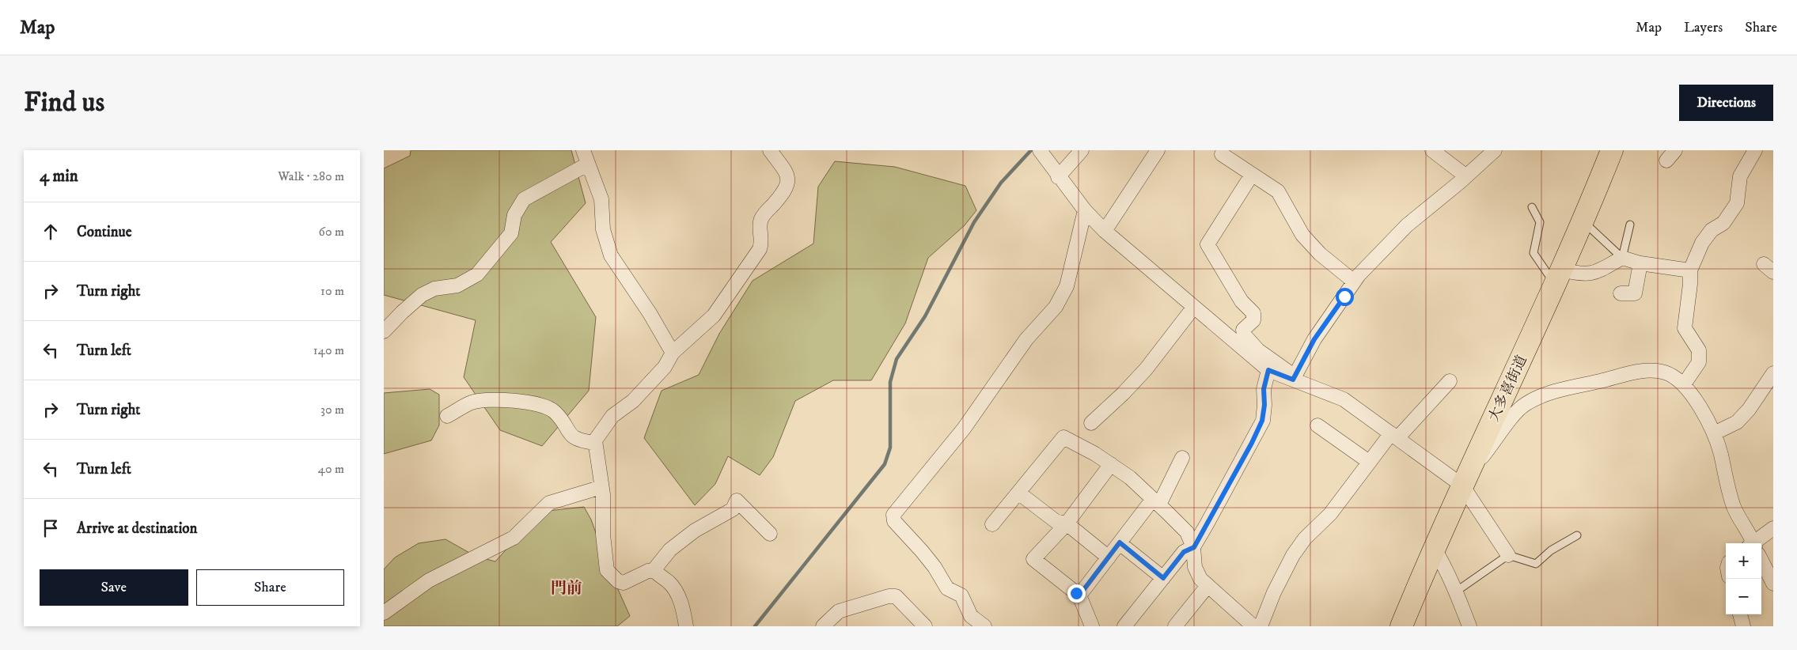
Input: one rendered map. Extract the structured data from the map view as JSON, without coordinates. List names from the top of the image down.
{
  "streets": {
    "highway": ["大多喜街道"]
  },
  "districts": ["門前"],
  "page": {
    "header": "Map",
    "nav": ["Map", "Layers", "Share"],
    "buttons": [
      "Directions",
      ["Save", "Share"]
    ],
    "title": "Find us",
    "heading": ["4 min", "Walk · 280 m"],
    "list": [
      ["Continue", "60 m"],
      ["Turn right", "10 m"],
      ["Turn left", "140 m"],
      ["Turn right", "30 m"],
      ["Turn left", "40 m"],
      "Arrive at destination"
    ],
    "map_buttons": ["+", "−"]
  }
}
